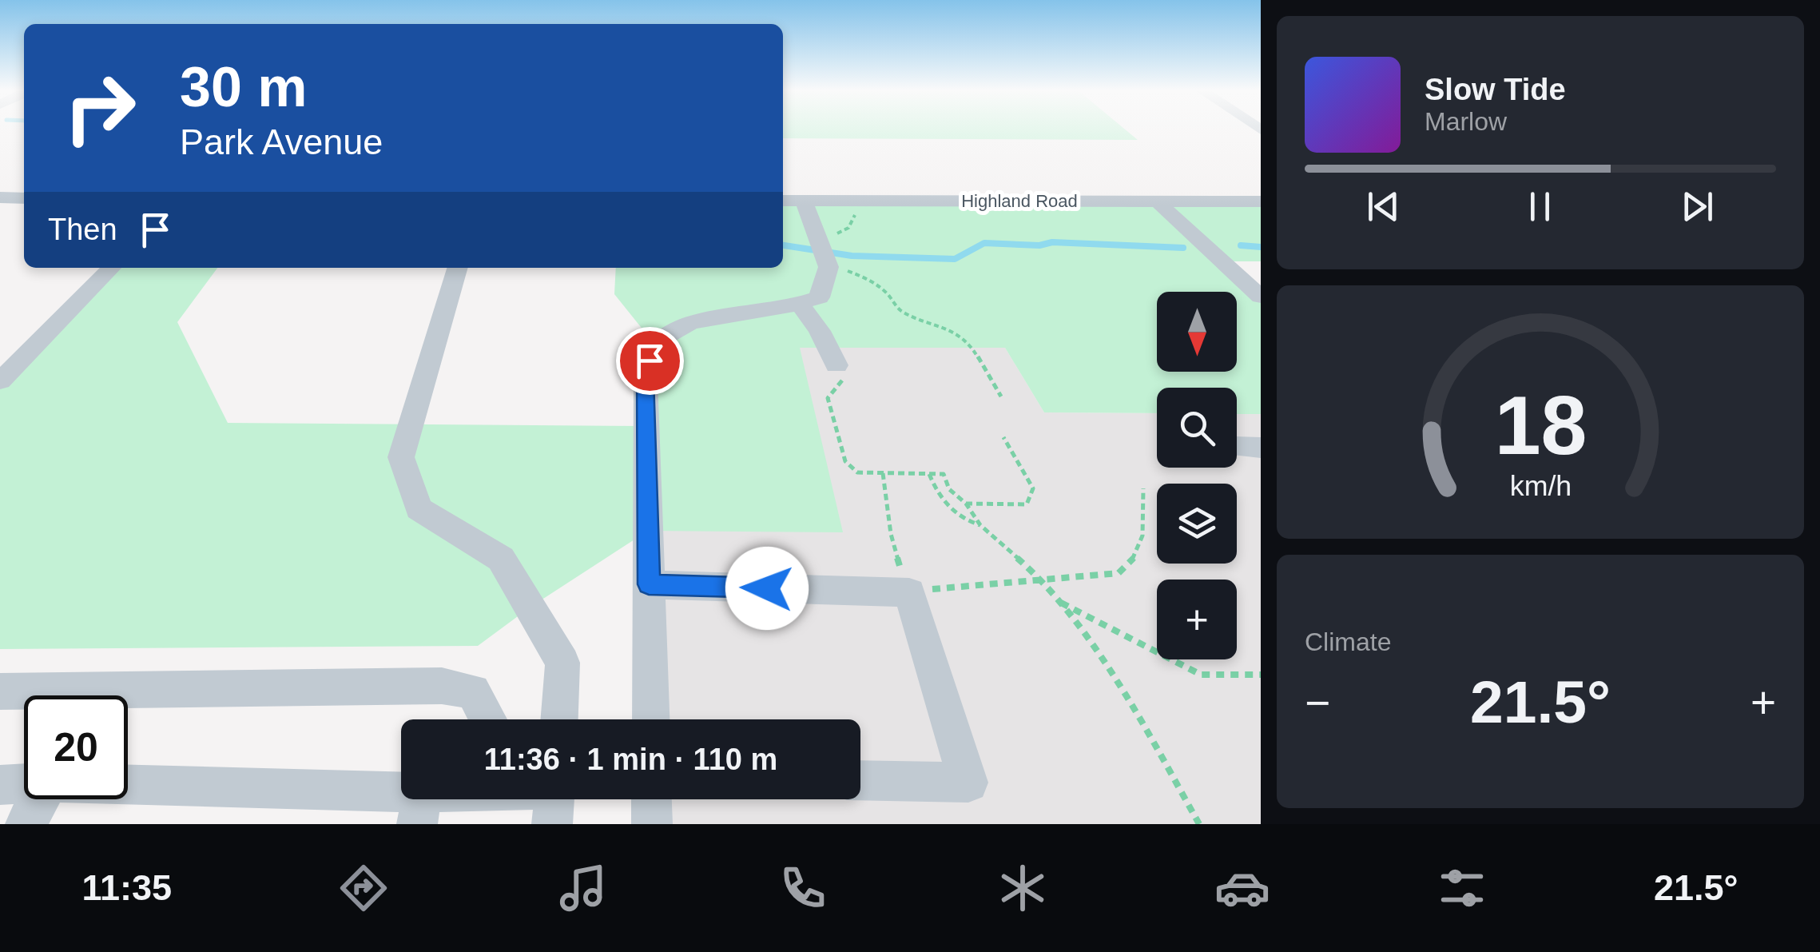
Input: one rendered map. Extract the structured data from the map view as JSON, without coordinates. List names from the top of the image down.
{
  "streets": {
    "street": ["Highland Road"]
  },
  "north": "bottom",
  "page": {
    "turn": ["30 m", "Park Avenue"],
    "song": ["Slow Tide", "Marlow"],
    "then": "Then",
    "map_buttons": "+",
    "tile": "Climate",
    "heat": ["−", "21.5°", "+"],
    "limit": "20",
    "trip": "11:36 · 1 min · 110 m",
    "tabs": ["11:35", "21.5°"],
    "gauge": ["18", "km/h"]
  }
}
